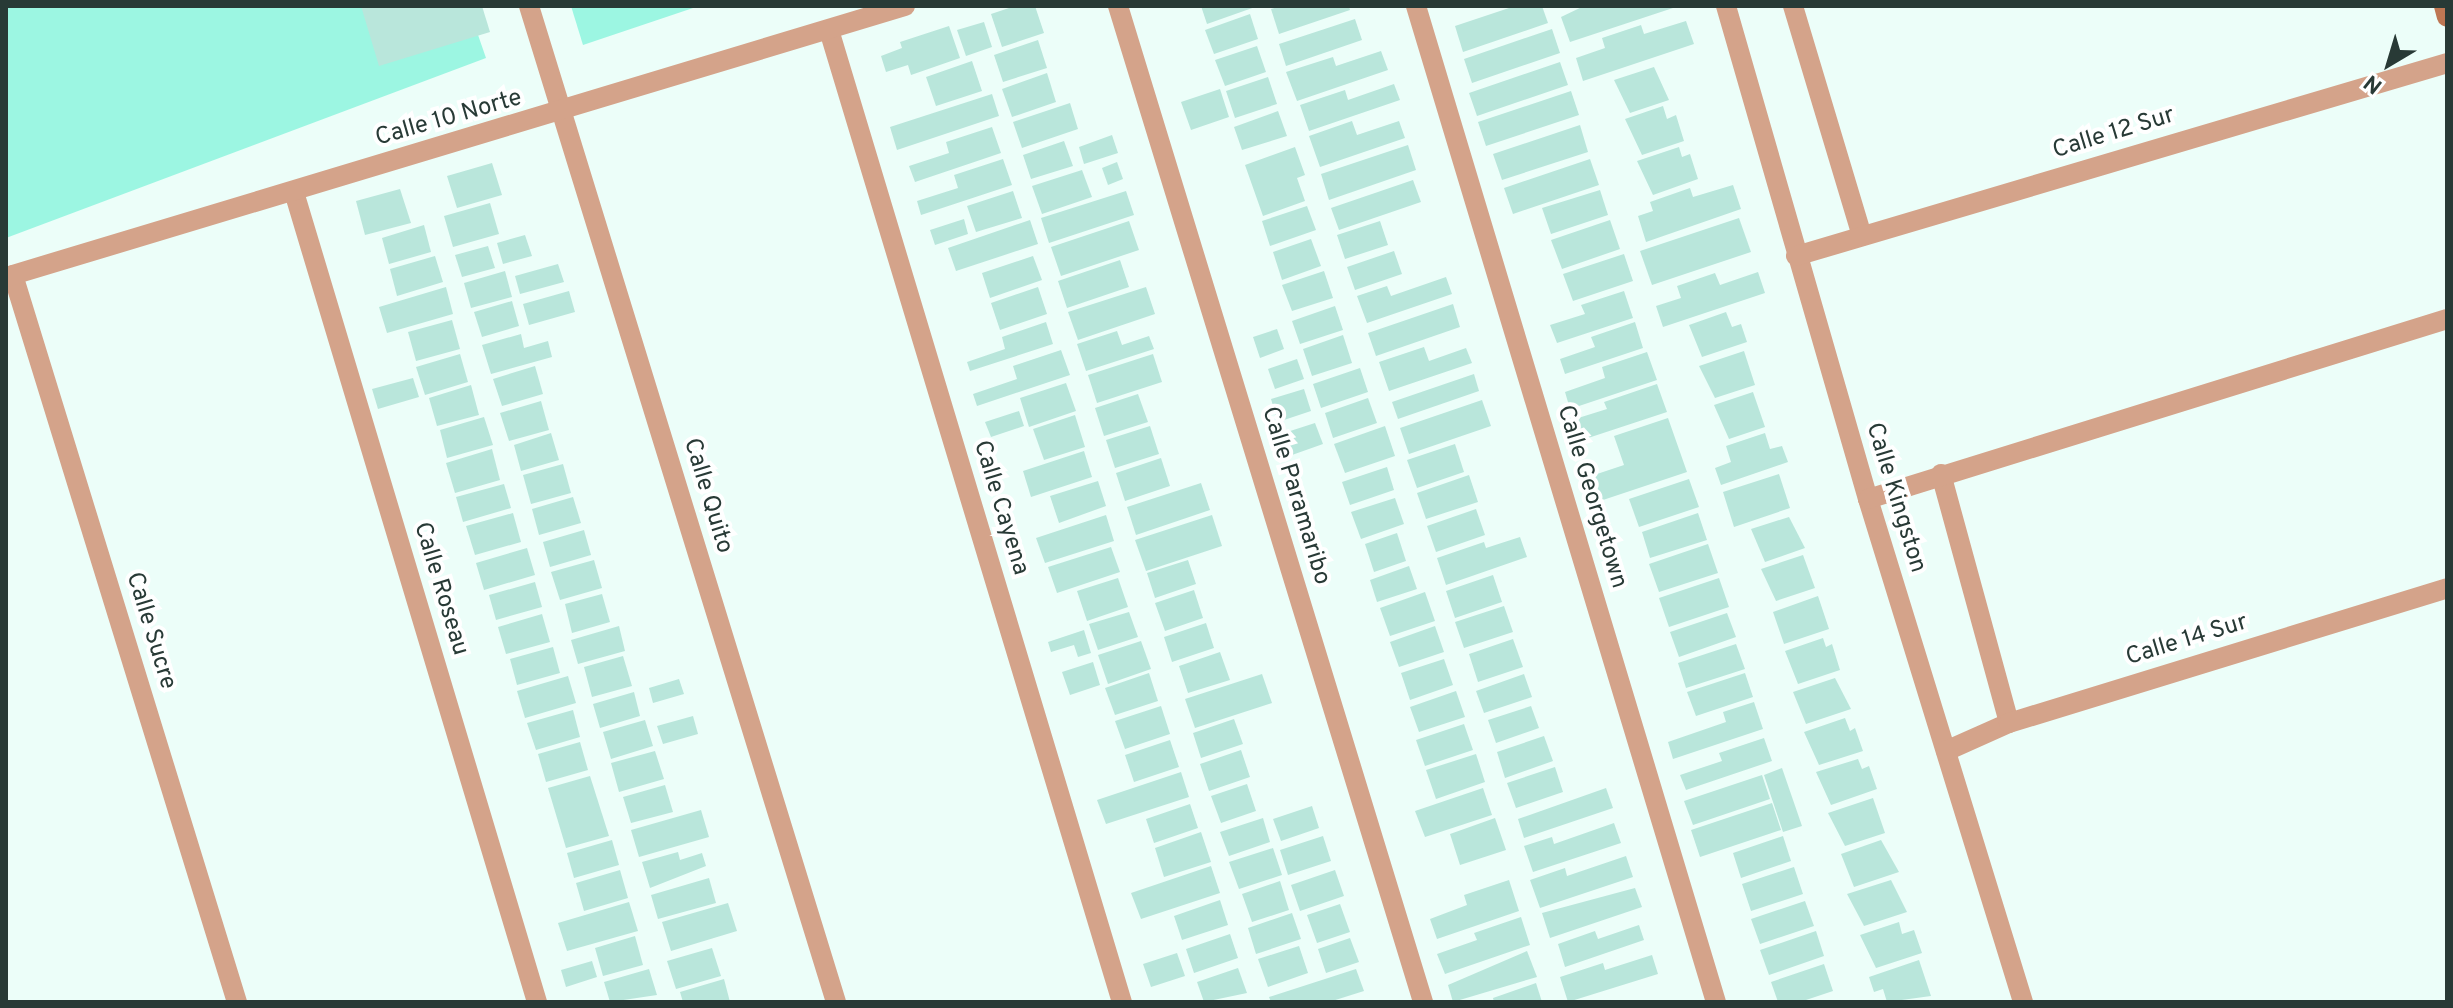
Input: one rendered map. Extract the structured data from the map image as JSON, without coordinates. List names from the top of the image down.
{
  "streets": {
    "street": [
      "Calle 10 Norte",
      "Calle 12 Sur",
      "Calle Quito",
      "Calle Paramaribo",
      "Calle Georgetown",
      "Calle Kingston",
      "Calle Cayena",
      "Calle Roseau",
      "Calle Sucre",
      "Calle 14 Sur"
    ]
  },
  "crossings": [
    ["Calle 10 Norte", "Calle Quito"],
    ["Calle 10 Norte", "Calle Cayena"],
    ["Calle 10 Norte", "Calle Roseau"],
    ["Calle 10 Norte", "Calle Sucre"],
    ["Calle 12 Sur", "Calle Kingston"],
    ["Calle Kingston", "Calle 14 Sur"]
  ],
  "north": "bottom left"
}
